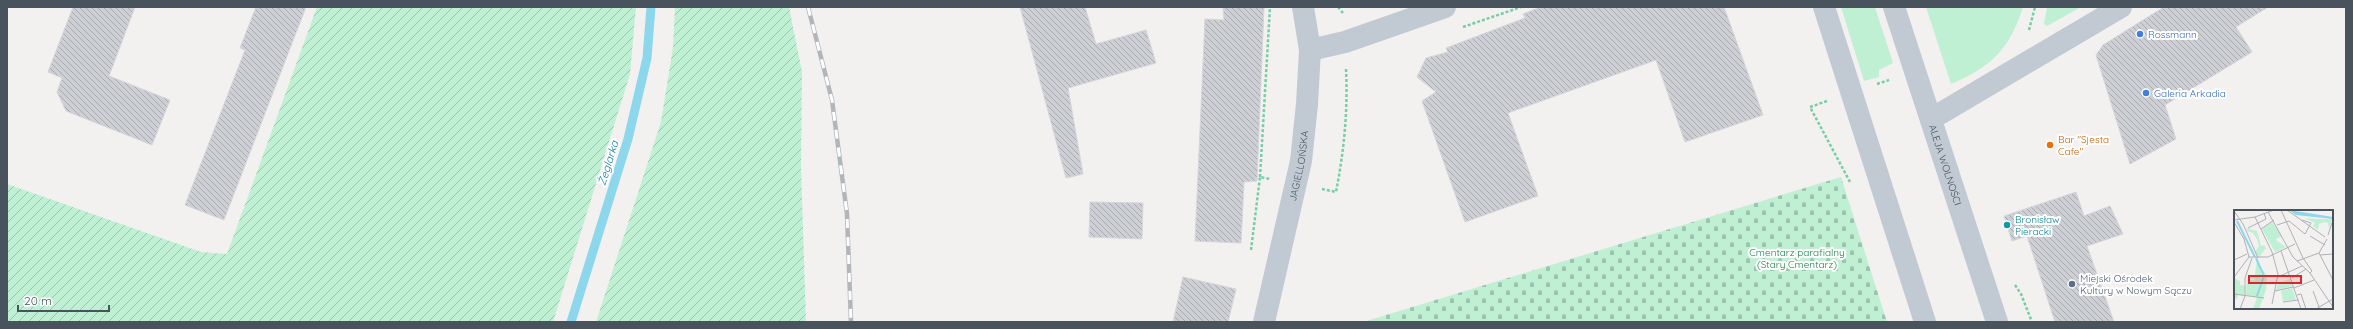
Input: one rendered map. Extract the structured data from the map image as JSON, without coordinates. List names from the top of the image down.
{
  "streets": {
    "street": ["ALEJA WOLNOŚCI", "JAGIELLOŃSKA"]
  },
  "water": ["Żeglarka"],
  "parks": ["Cmentarz parafialny (Stary Cmentarz)"],
  "places": [
    "Rossmann",
    "Galeria Arkadia",
    "Bar \"Sjesta Cafe\"",
    "Bronisław Pieracki",
    "Miejski Ośrodek Kultury w Nowym Sączu"
  ],
  "scale_bar": "20 m"
}
